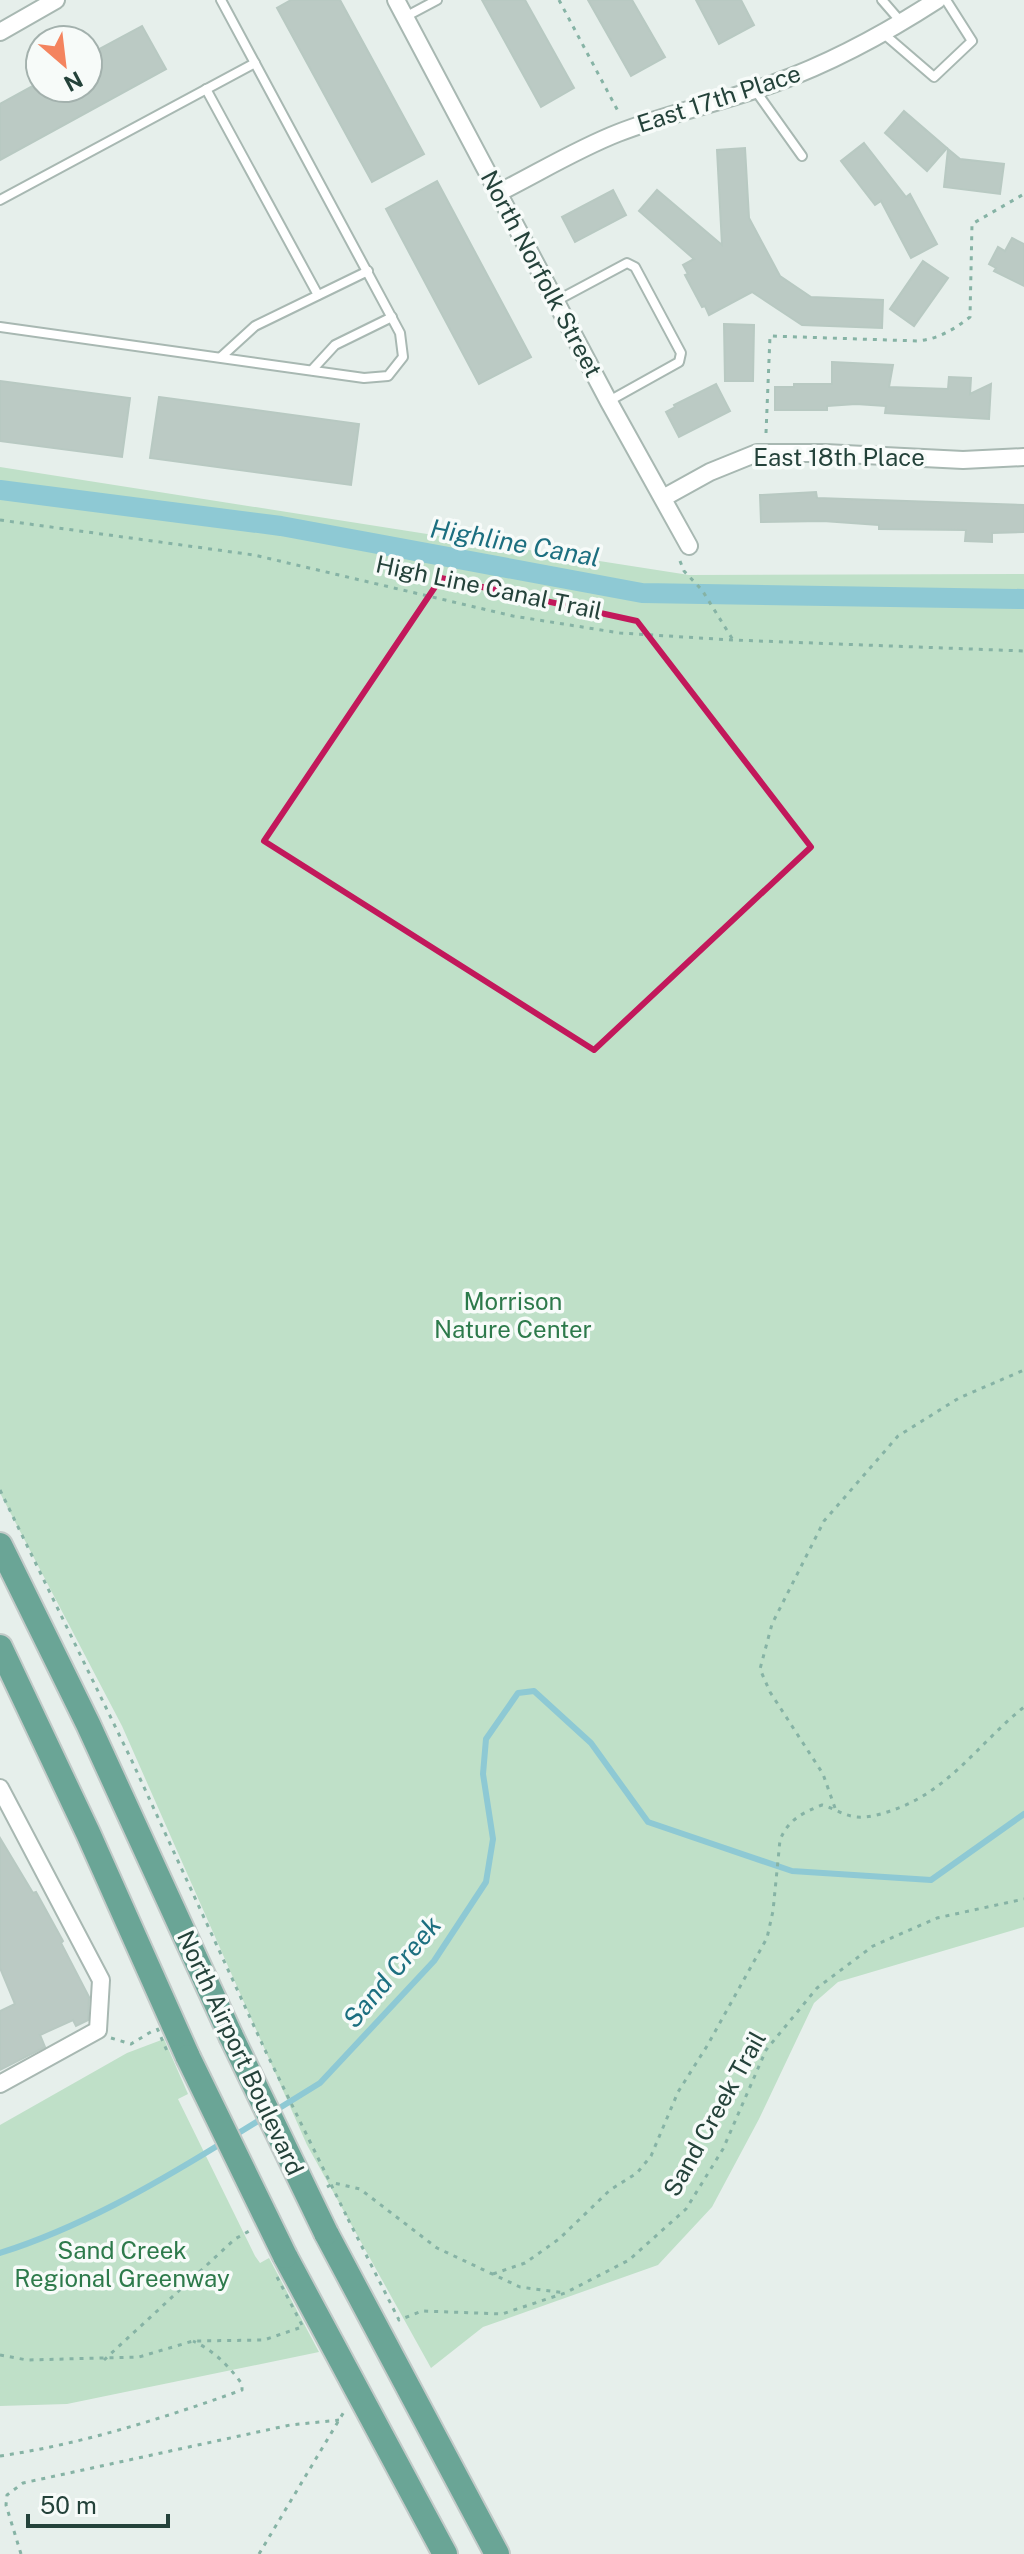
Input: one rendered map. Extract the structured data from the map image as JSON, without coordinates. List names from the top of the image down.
{
  "streets": {
    "main road": ["North Airport Boulevard"],
    "street": ["East 17th Place", "North Norfolk Street", "East 18th Place"],
    "path": ["High Line Canal Trail", "Sand Creek Trail"]
  },
  "crossings": [
    ["East 17th Place", "North Norfolk Street"],
    ["North Norfolk Street", "East 18th Place"]
  ],
  "water": ["Highline Canal", "Sand Creek"],
  "parks": ["Morrison Nature Center", "Sand Creek Regional Greenway"],
  "scale_bar": "50 m",
  "north": "bottom right"
}
